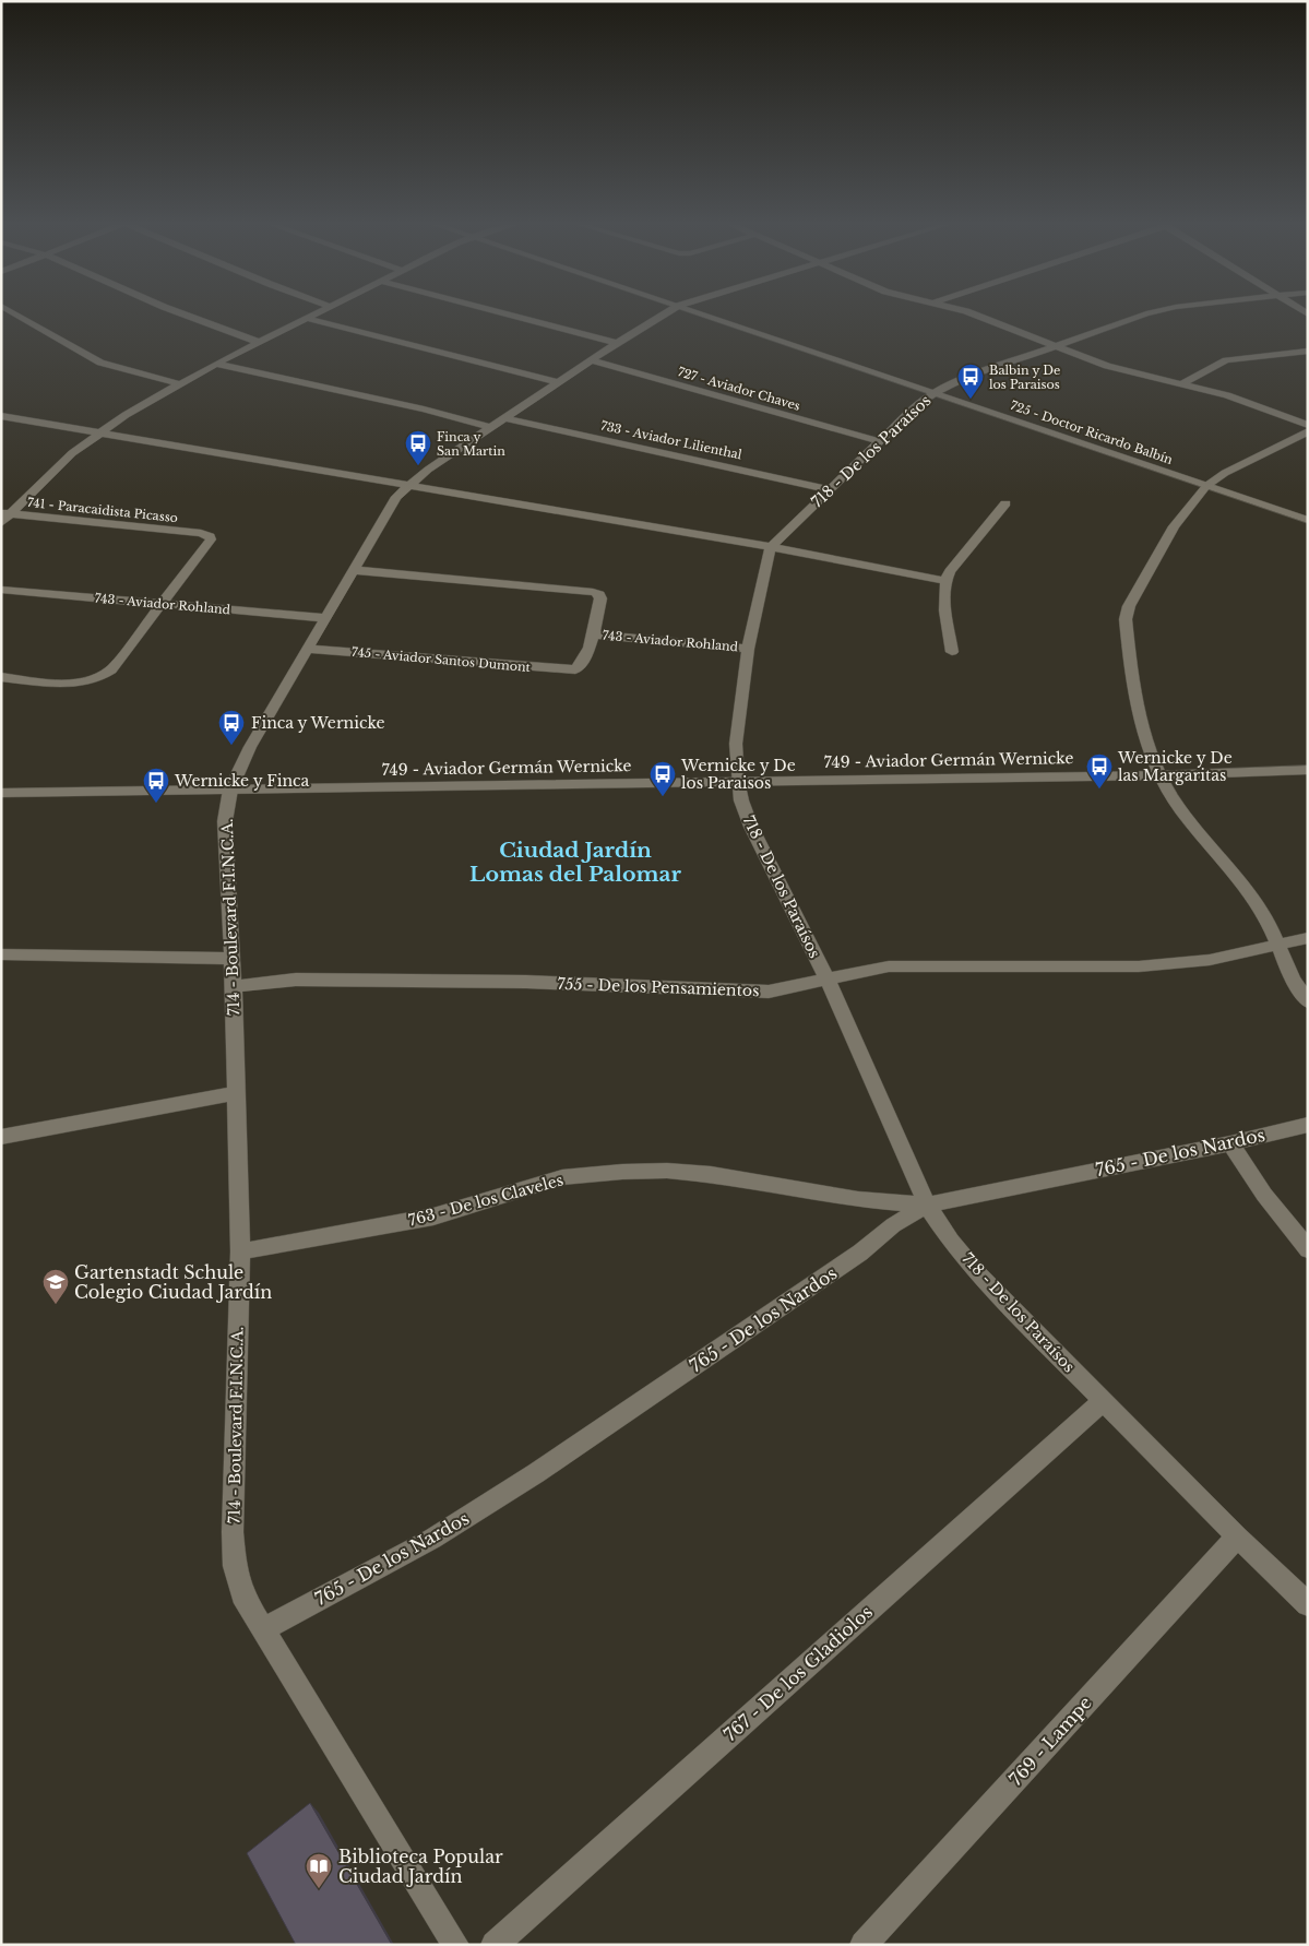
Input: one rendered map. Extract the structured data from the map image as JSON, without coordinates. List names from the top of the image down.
{
  "streets": {
    "street": [
      "727 - Aviador Chaves",
      "725 - Doctor Ricardo Balbín",
      "733 - Aviador Lilienthal",
      "718 - De los Paraísos",
      "741 - Paracaidista Picasso",
      "743 - Aviador Rohland",
      "745 - Aviador Santos Dumont",
      "749 - Aviador Germán Wernicke",
      "714 - Boulevard F.I.N.C.A.",
      "755 - De los Pensamientos",
      "765 - De los Nardos",
      "763 - De los Claveles",
      "767 - De los Gladiolos",
      "769 - Lampe"
    ]
  },
  "crossings": [
    ["727 - Aviador Chaves", "718 - De los Paraísos"],
    ["727 - Aviador Chaves", "714 - Boulevard F.I.N.C.A."],
    ["725 - Doctor Ricardo Balbín", "718 - De los Paraísos"],
    ["733 - Aviador Lilienthal", "718 - De los Paraísos"],
    ["733 - Aviador Lilienthal", "714 - Boulevard F.I.N.C.A."],
    ["718 - De los Paraísos", "743 - Aviador Rohland"],
    ["718 - De los Paraísos", "749 - Aviador Germán Wernicke"],
    ["718 - De los Paraísos", "755 - De los Pensamientos"],
    ["718 - De los Paraísos", "765 - De los Nardos"],
    ["718 - De los Paraísos", "763 - De los Claveles"],
    ["718 - De los Paraísos", "767 - De los Gladiolos"],
    ["718 - De los Paraísos", "769 - Lampe"],
    ["741 - Paracaidista Picasso", "743 - Aviador Rohland"],
    ["743 - Aviador Rohland", "745 - Aviador Santos Dumont"],
    ["743 - Aviador Rohland", "714 - Boulevard F.I.N.C.A."],
    ["745 - Aviador Santos Dumont", "714 - Boulevard F.I.N.C.A."],
    ["749 - Aviador Germán Wernicke", "714 - Boulevard F.I.N.C.A."],
    ["714 - Boulevard F.I.N.C.A.", "755 - De los Pensamientos"],
    ["714 - Boulevard F.I.N.C.A.", "765 - De los Nardos"],
    ["714 - Boulevard F.I.N.C.A.", "763 - De los Claveles"],
    ["765 - De los Nardos", "763 - De los Claveles"]
  ],
  "districts": ["Ciudad Jardín Lomas del Palomar"],
  "places": {
    "bus stop": [
      "Balbin y De los Paraisos",
      "Finca y San Martin",
      "Finca y Wernicke",
      "Wernicke y De las Margaritas",
      "Wernicke y De los Paraisos",
      "Wernicke y Finca"
    ],
    "school or university": ["Gartenstadt Schule Colegio Ciudad Jardín"],
    "library": ["Biblioteca Popular Ciudad Jardín"]
  }
}
